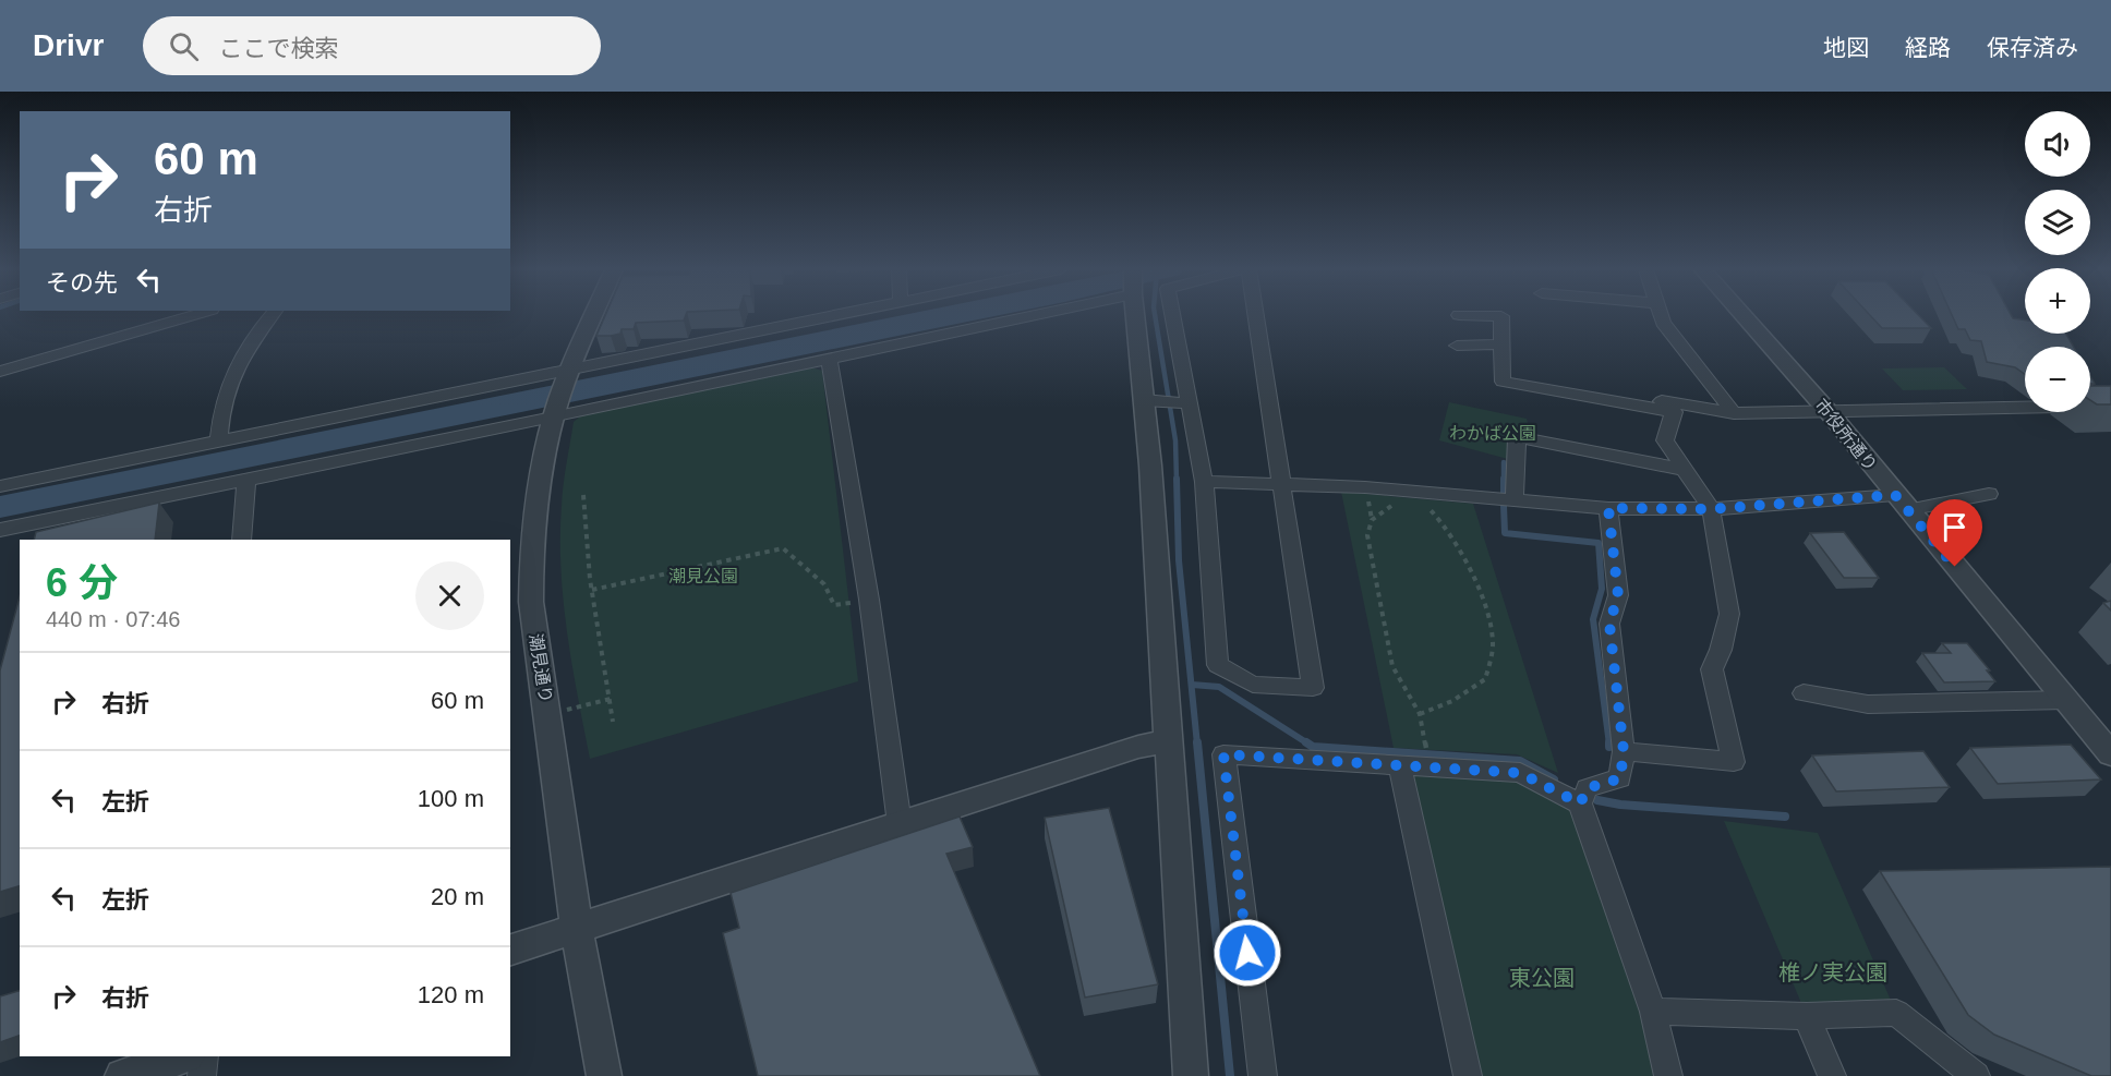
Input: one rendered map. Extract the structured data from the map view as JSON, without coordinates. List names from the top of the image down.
{
  "streets": {
    "street": ["市役所通り", "潮見通り"]
  },
  "parks": [
    "わかば公園",
    "潮見公園",
    "椎ノ実公園",
    "東公園"
  ],
  "page": {
    "header": "Drivr",
    "search": "ここで検索",
    "nav": ["地図", "経路", "保存済み"],
    "map_buttons": ["+", "−"],
    "turn": ["60 m", "右折"],
    "then": "その先",
    "heading": ["6 分", "440 m · 07:46"],
    "list": [
      {
        "name": "右折",
        "value": "60 m"
      },
      {
        "name": "左折",
        "value": "100 m"
      },
      {
        "name": "左折",
        "value": "20 m"
      },
      {
        "name": "右折",
        "value": "120 m"
      }
    ]
  }
}
